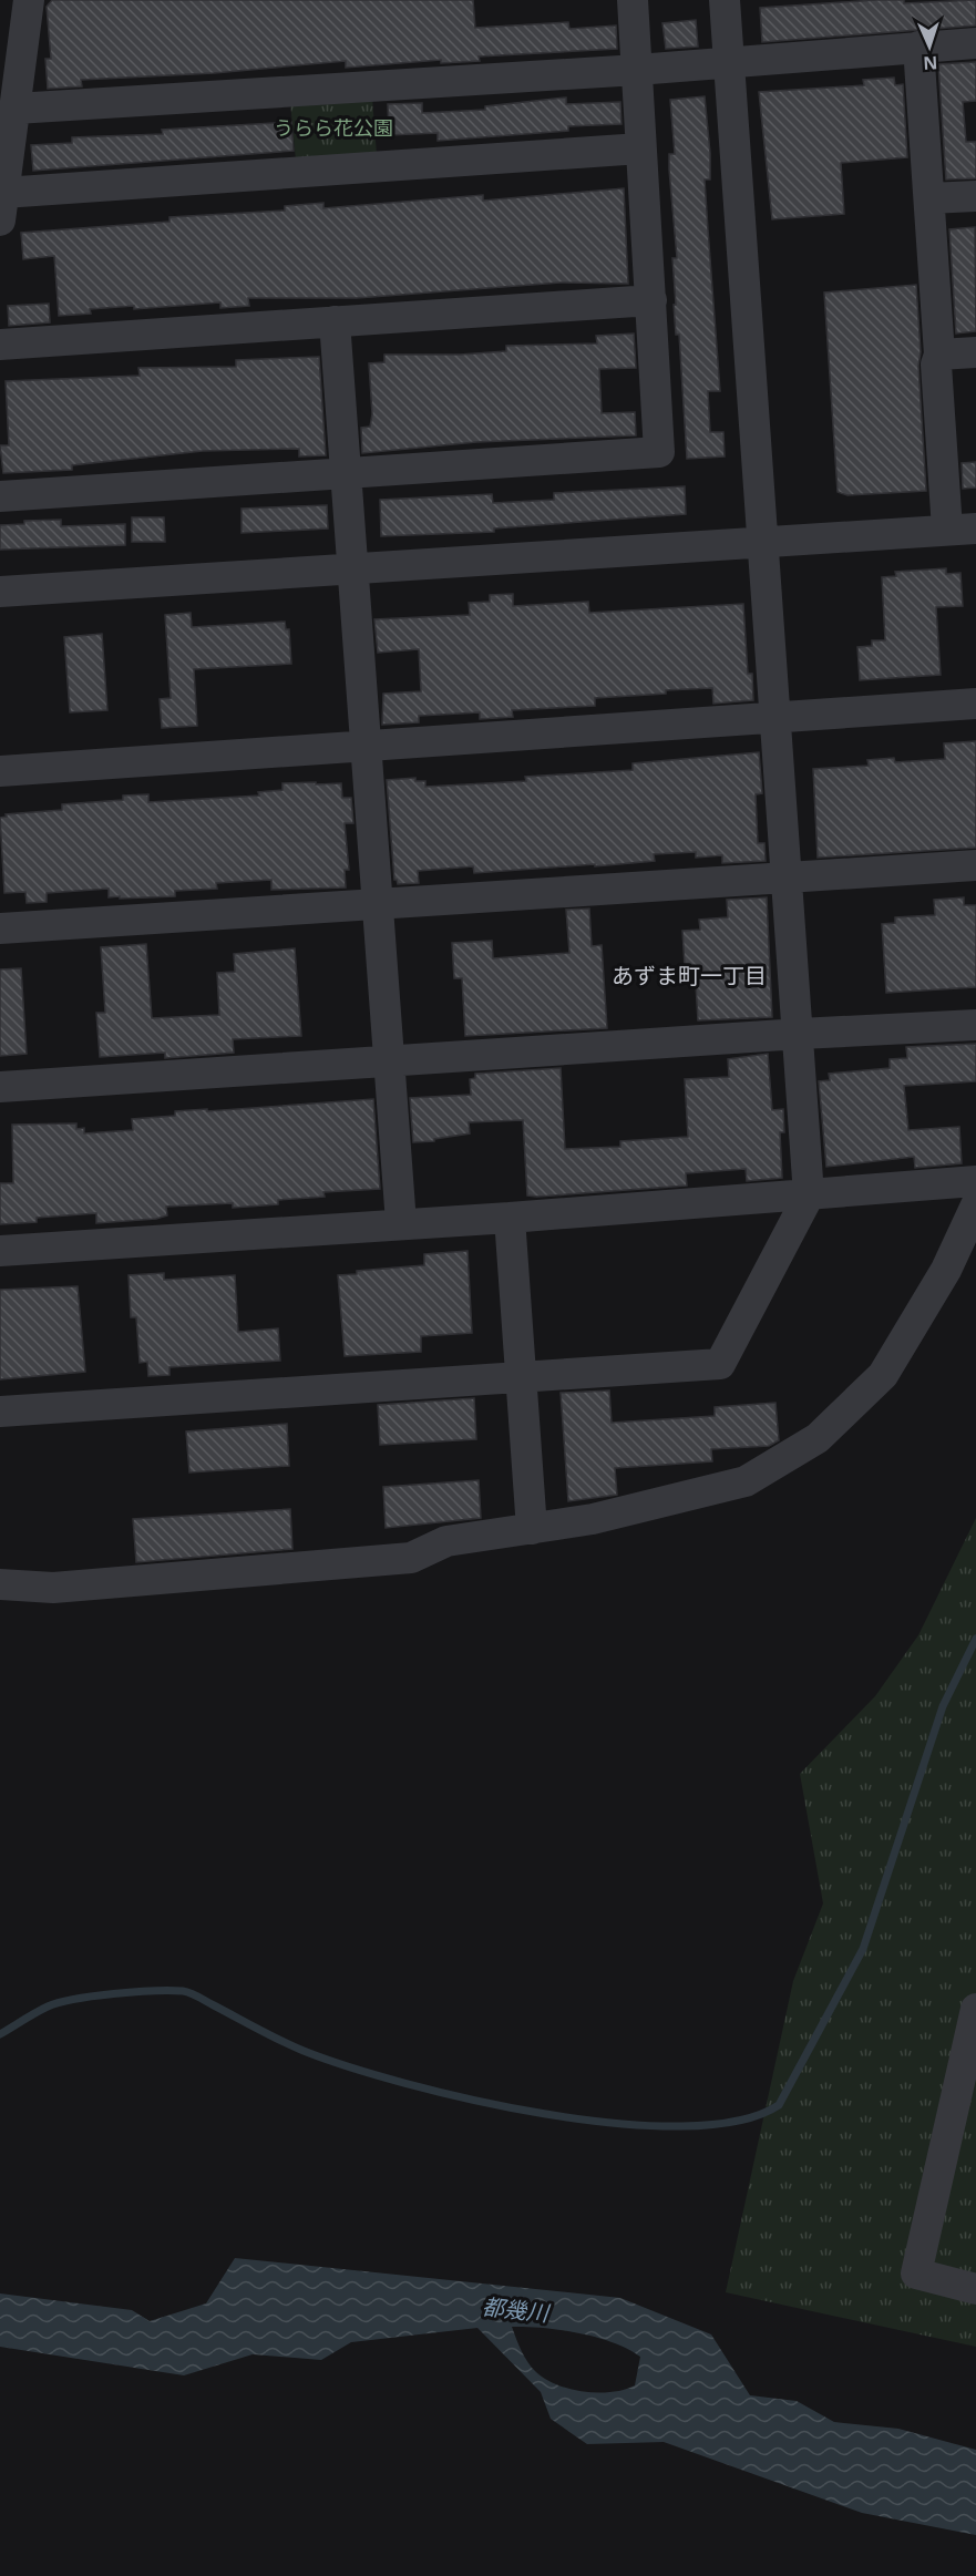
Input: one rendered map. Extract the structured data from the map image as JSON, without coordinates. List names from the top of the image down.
{
  "districts": ["あずま町一丁目"],
  "water": ["都幾川"],
  "parks": ["うらら花公園"],
  "north": "bottom"
}
